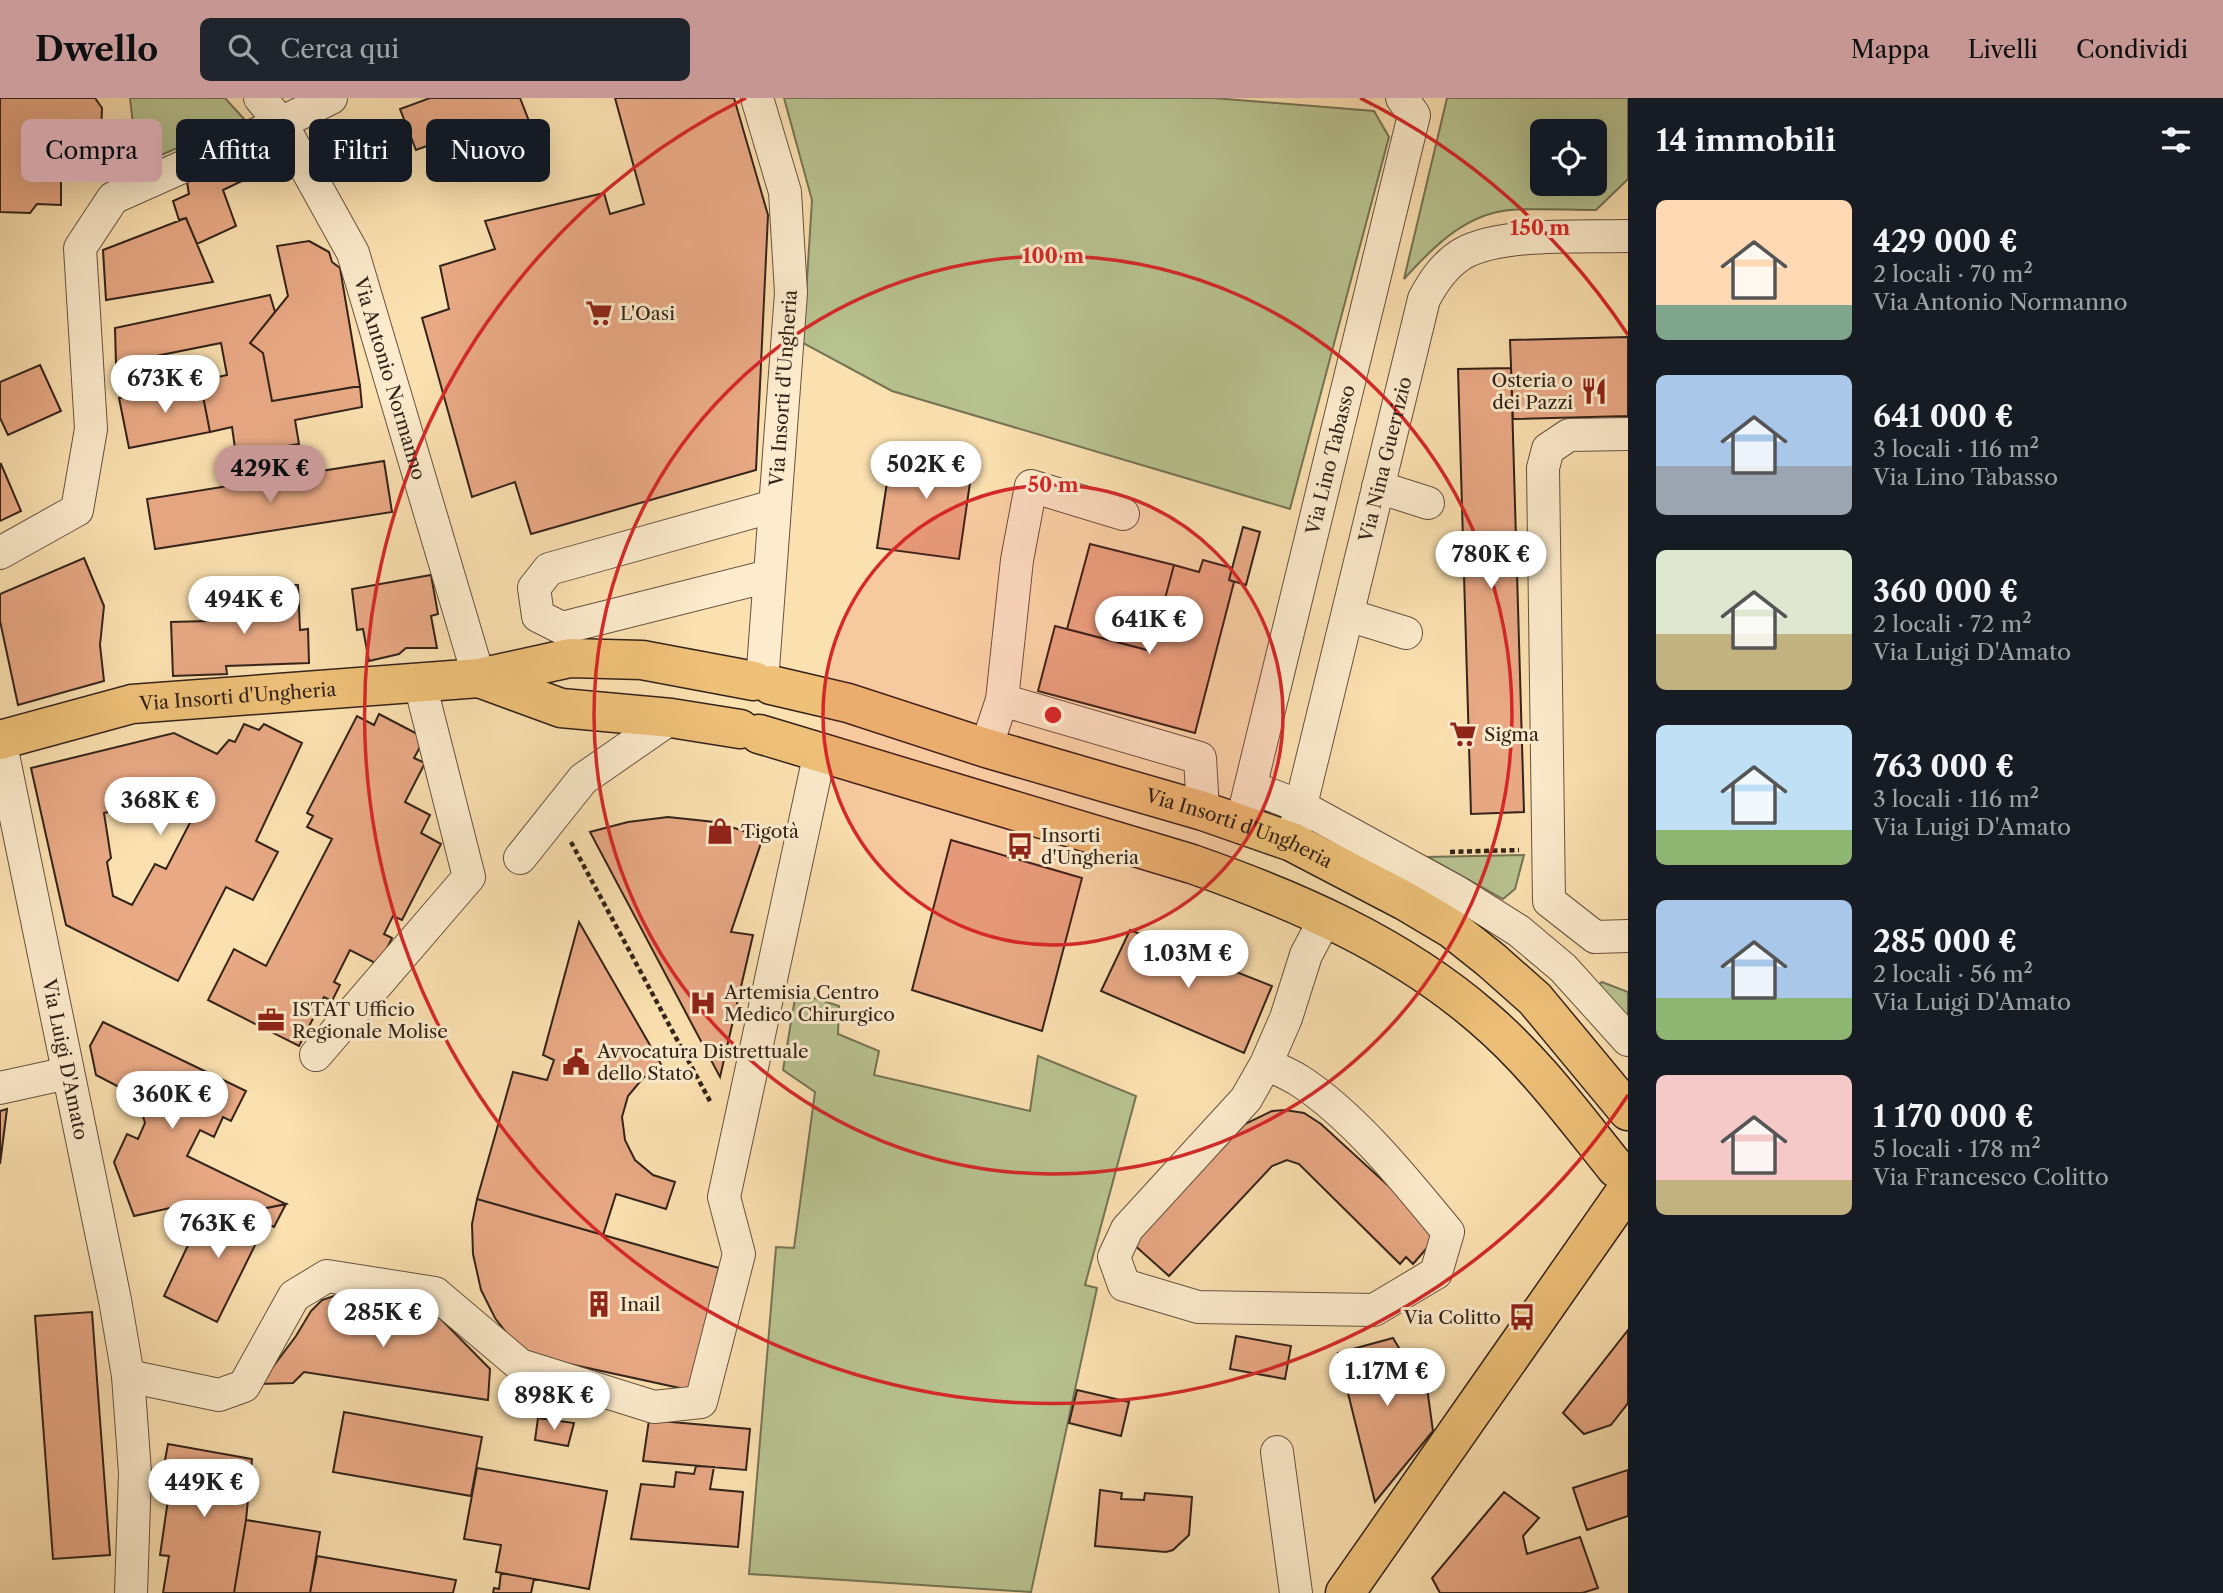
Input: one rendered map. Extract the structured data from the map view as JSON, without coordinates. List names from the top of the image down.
{
  "streets": {
    "main road": ["Via Insorti d'Ungheria"],
    "street": [
      "Via Antonio Normanno",
      "Via Lino Tabasso",
      "Via Nina Guerrizio",
      "Via Luigi D'Amato"
    ]
  },
  "crossings": [
    ["Via Antonio Normanno", "Via Insorti d'Ungheria"],
    ["Via Insorti d'Ungheria", "Via Lino Tabasso"],
    ["Via Insorti d'Ungheria", "Via Nina Guerrizio"],
    ["Via Insorti d'Ungheria", "Via Luigi D'Amato"]
  ],
  "places": {
    "supermarket": ["L'Oasi", "Sigma"],
    "restaurant": ["Osteria o dei Pazzi"],
    "shop": ["Tigotà"],
    "bus stop": ["Insorti d'Ungheria", "Via Colitto"],
    "hospital": ["Artemisia Centro Medico Chirurgico"],
    "office": ["ISTAT Ufficio Regionale Molise"],
    "public building": ["Avvocatura Distrettuale dello Stato"],
    "building": ["Inail"]
  },
  "page": {
    "header": "Dwello",
    "search": "Cerca qui",
    "nav": ["Mappa", "Livelli", "Condividi"],
    "heading": "14 immobili",
    "chip": [
      "Compra",
      "Affitta",
      "Filtri",
      "Nuovo"
    ],
    "list": [
      {
        "name": "429 000 €",
        "note": "2 locali · 70 m² · Via Antonio Normanno"
      },
      {
        "name": "641 000 €",
        "note": "3 locali · 116 m² · Via Lino Tabasso"
      },
      {
        "name": "360 000 €",
        "note": "2 locali · 72 m² · Via Luigi D'Amato"
      },
      {
        "name": "763 000 €",
        "note": "3 locali · 116 m² · Via Luigi D'Amato"
      },
      {
        "name": "285 000 €",
        "note": "2 locali · 56 m² · Via Luigi D'Amato"
      },
      {
        "name": "1 170 000 €",
        "note": "5 locali · 178 m² · Via Francesco Colitto"
      }
    ],
    "price": [
      "673K €",
      "502K €",
      "429K €",
      "780K €",
      "494K €",
      "641K €",
      "368K €",
      "1.03M €",
      "360K €",
      "763K €",
      "285K €",
      "1.17M €",
      "898K €",
      "449K €"
    ]
  },
  "rings": ["150 m", "100 m", "50 m"]
}
